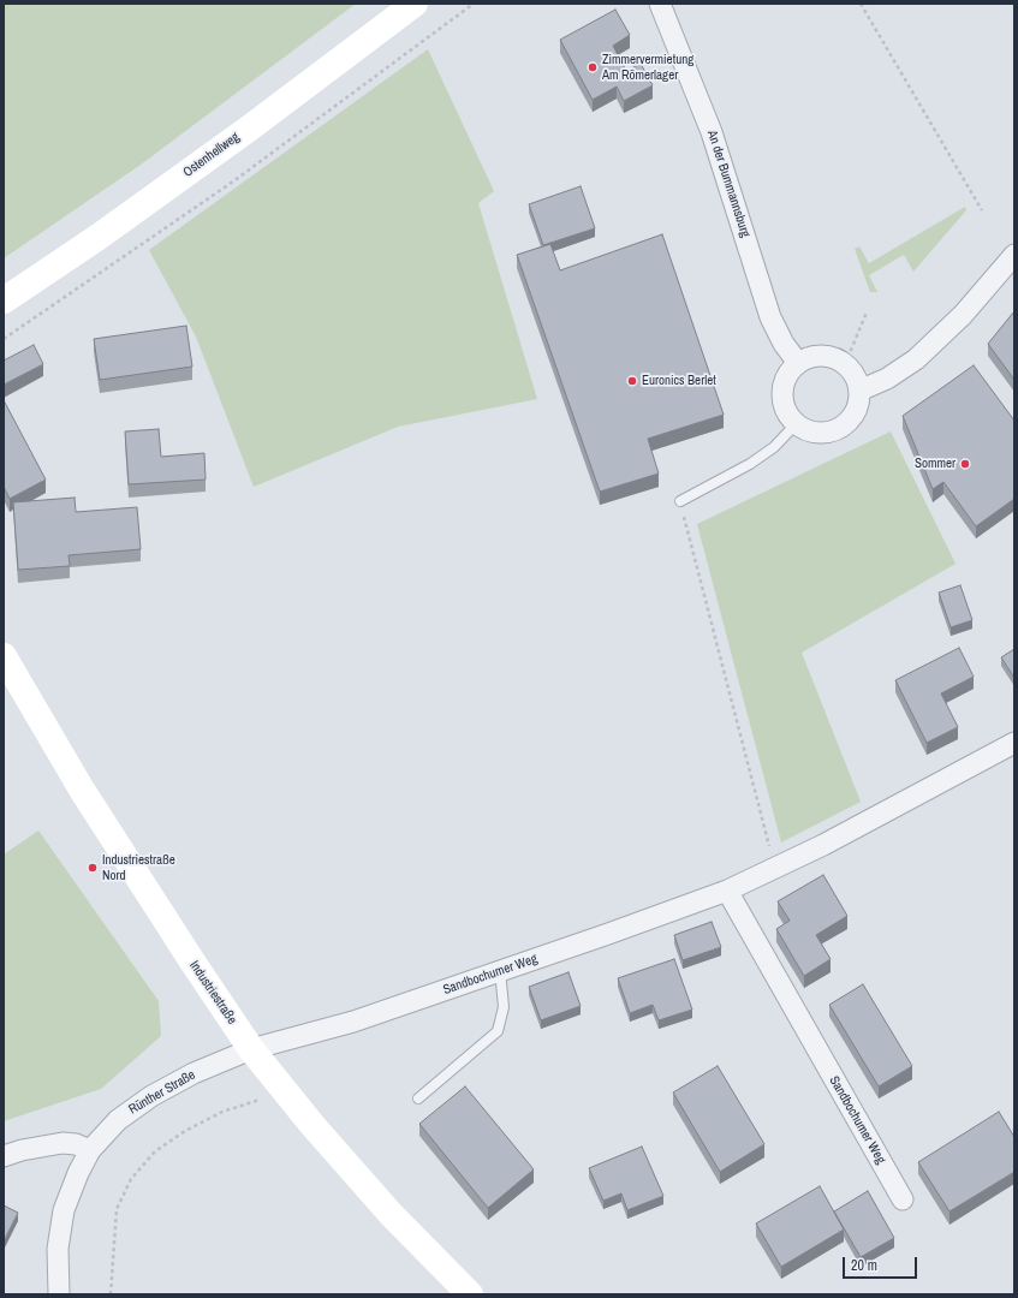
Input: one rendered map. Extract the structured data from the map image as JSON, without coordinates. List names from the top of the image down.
{
  "streets": {
    "street": [
      "Ostenhellweg",
      "An der Bummannsburg",
      "Sandbochumer Weg",
      "Industriestraße",
      "Rünther Straße"
    ]
  },
  "crossings": [
    ["Sandbochumer Weg", "Industriestraße"],
    ["Sandbochumer Weg", "Rünther Straße"],
    ["Industriestraße", "Rünther Straße"]
  ],
  "places": [
    "Zimmervermietung Am Römerlager",
    "Euronics Berlet",
    "Sommer",
    "Industriestraße Nord"
  ],
  "scale_bar": "20 m"
}
